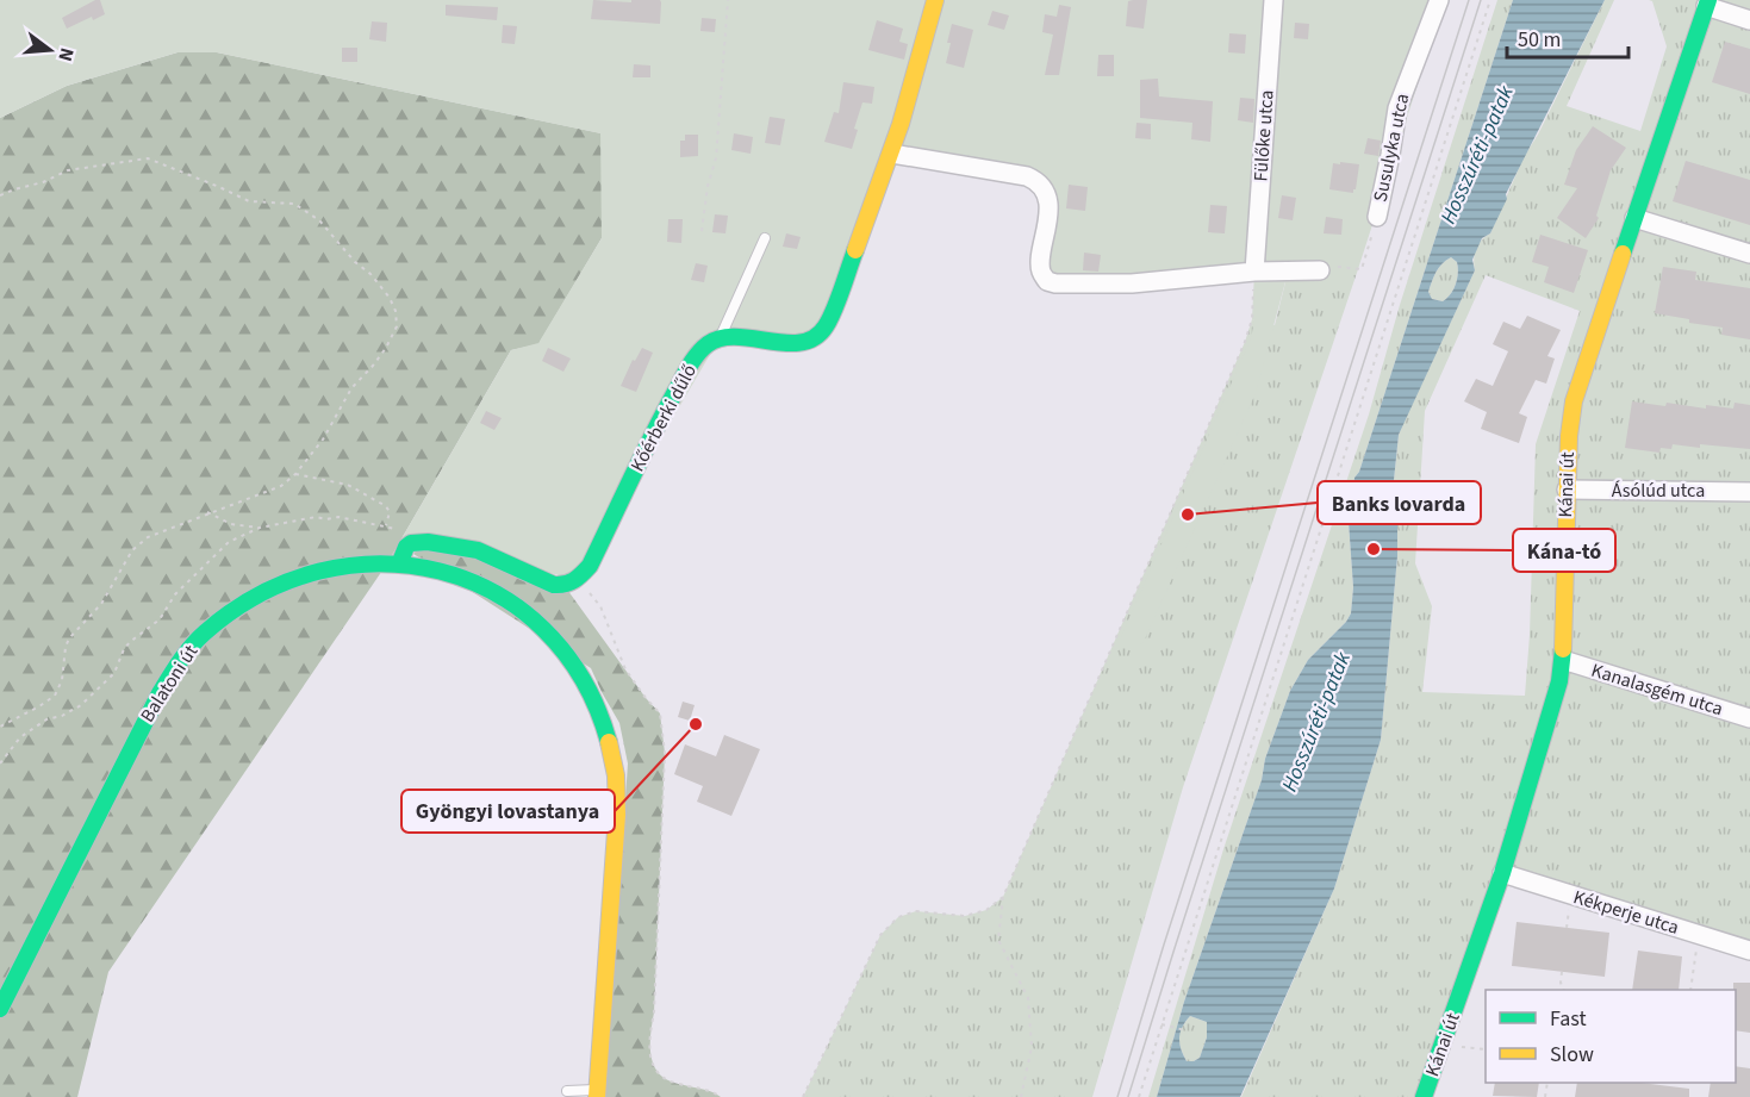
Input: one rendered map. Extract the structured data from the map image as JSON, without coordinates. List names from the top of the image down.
{
  "streets": {
    "street": [
      "Fülőke utca",
      "Susulyka utca",
      "Kőérberki dűlő",
      "Kánai út",
      "Ásólúd utca",
      "Balatoni út",
      "Kanalasgém utca",
      "Kékperje utca"
    ]
  },
  "crossings": [
    ["Kánai út", "Ásólúd utca"],
    ["Kánai út", "Kanalasgém utca"],
    ["Kánai út", "Kékperje utca"]
  ],
  "water": ["Hosszúréti-patak"],
  "places": ["Banks lovarda", "Kána-tó", "Gyöngyi lovastanya"],
  "legend": ["Fast", "Slow"],
  "scale_bar": "50 m",
  "north": "right"
}
